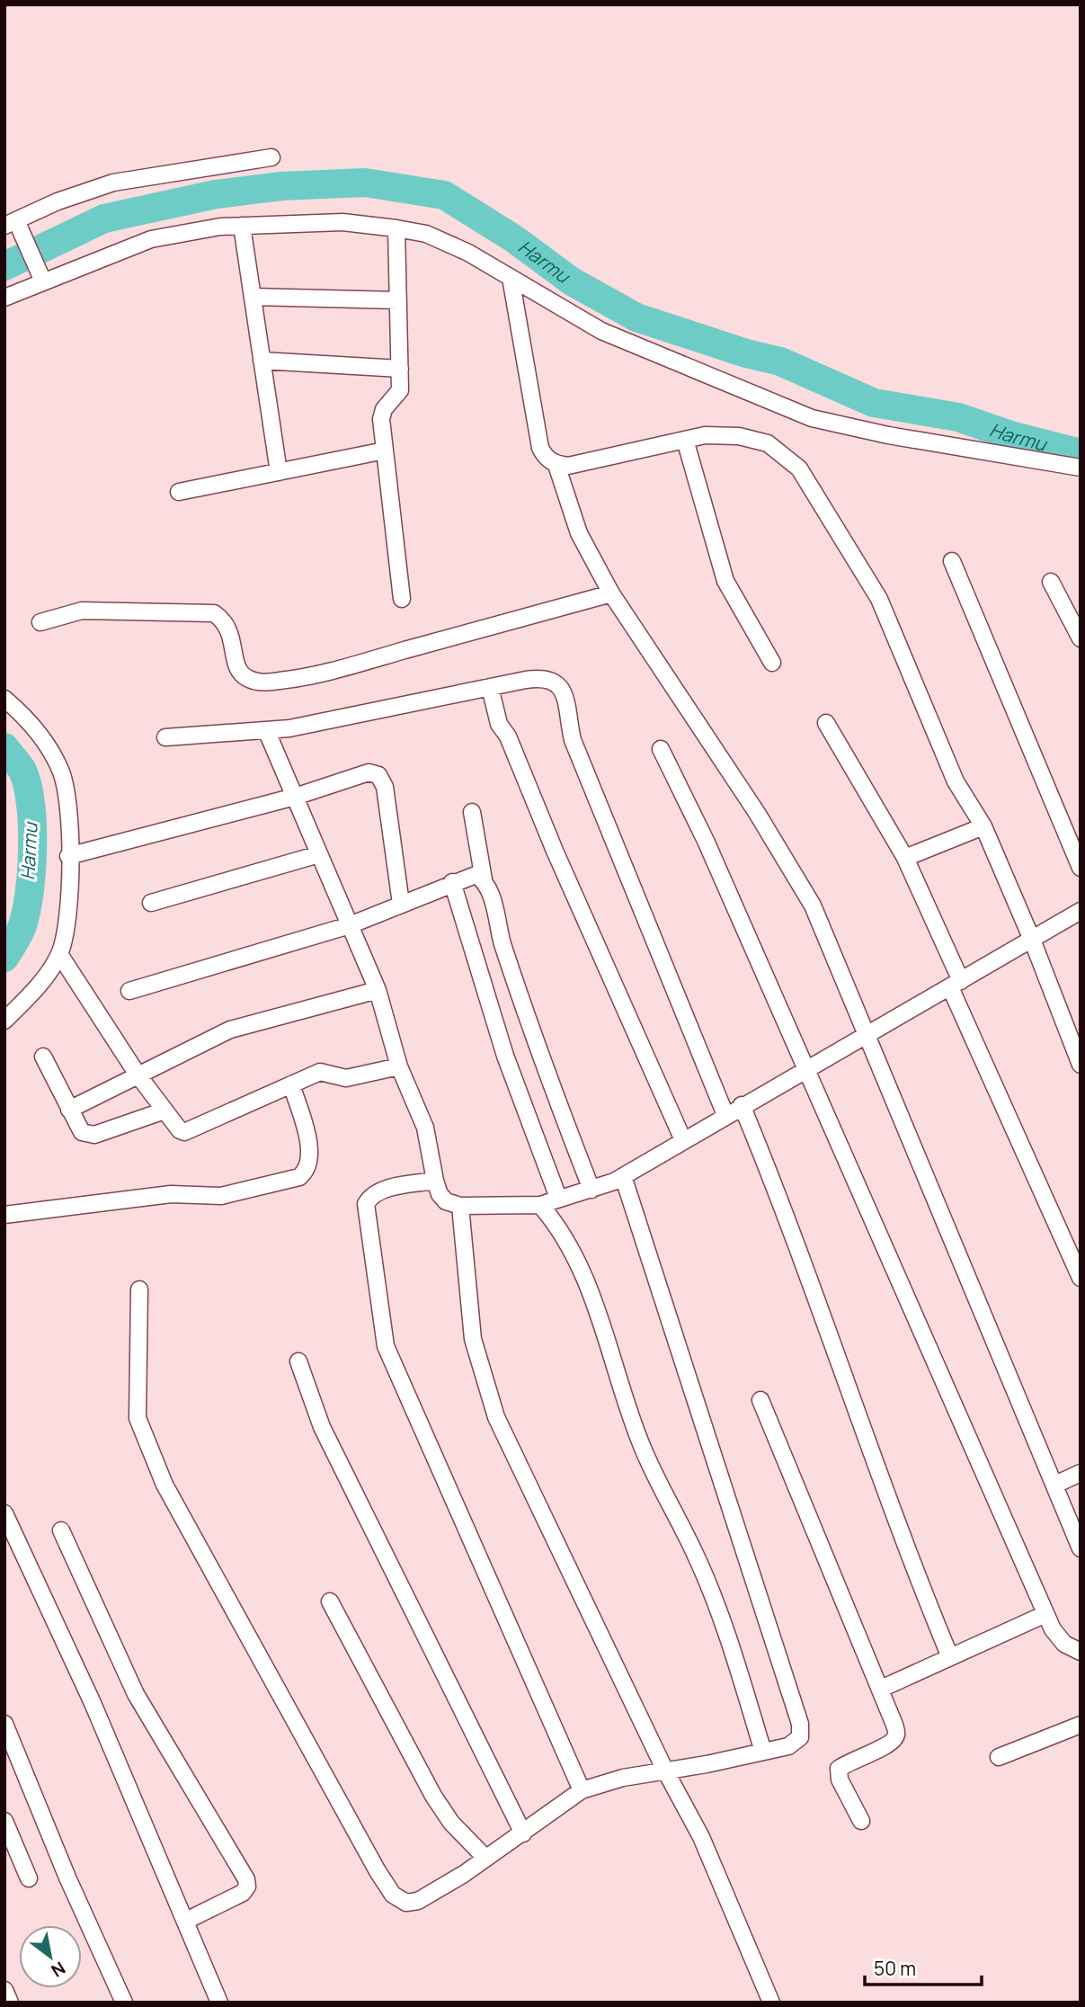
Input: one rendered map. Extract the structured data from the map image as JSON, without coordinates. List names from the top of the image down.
{
  "water": ["Harmu"],
  "scale_bar": "50 m",
  "north": "bottom right"
}
